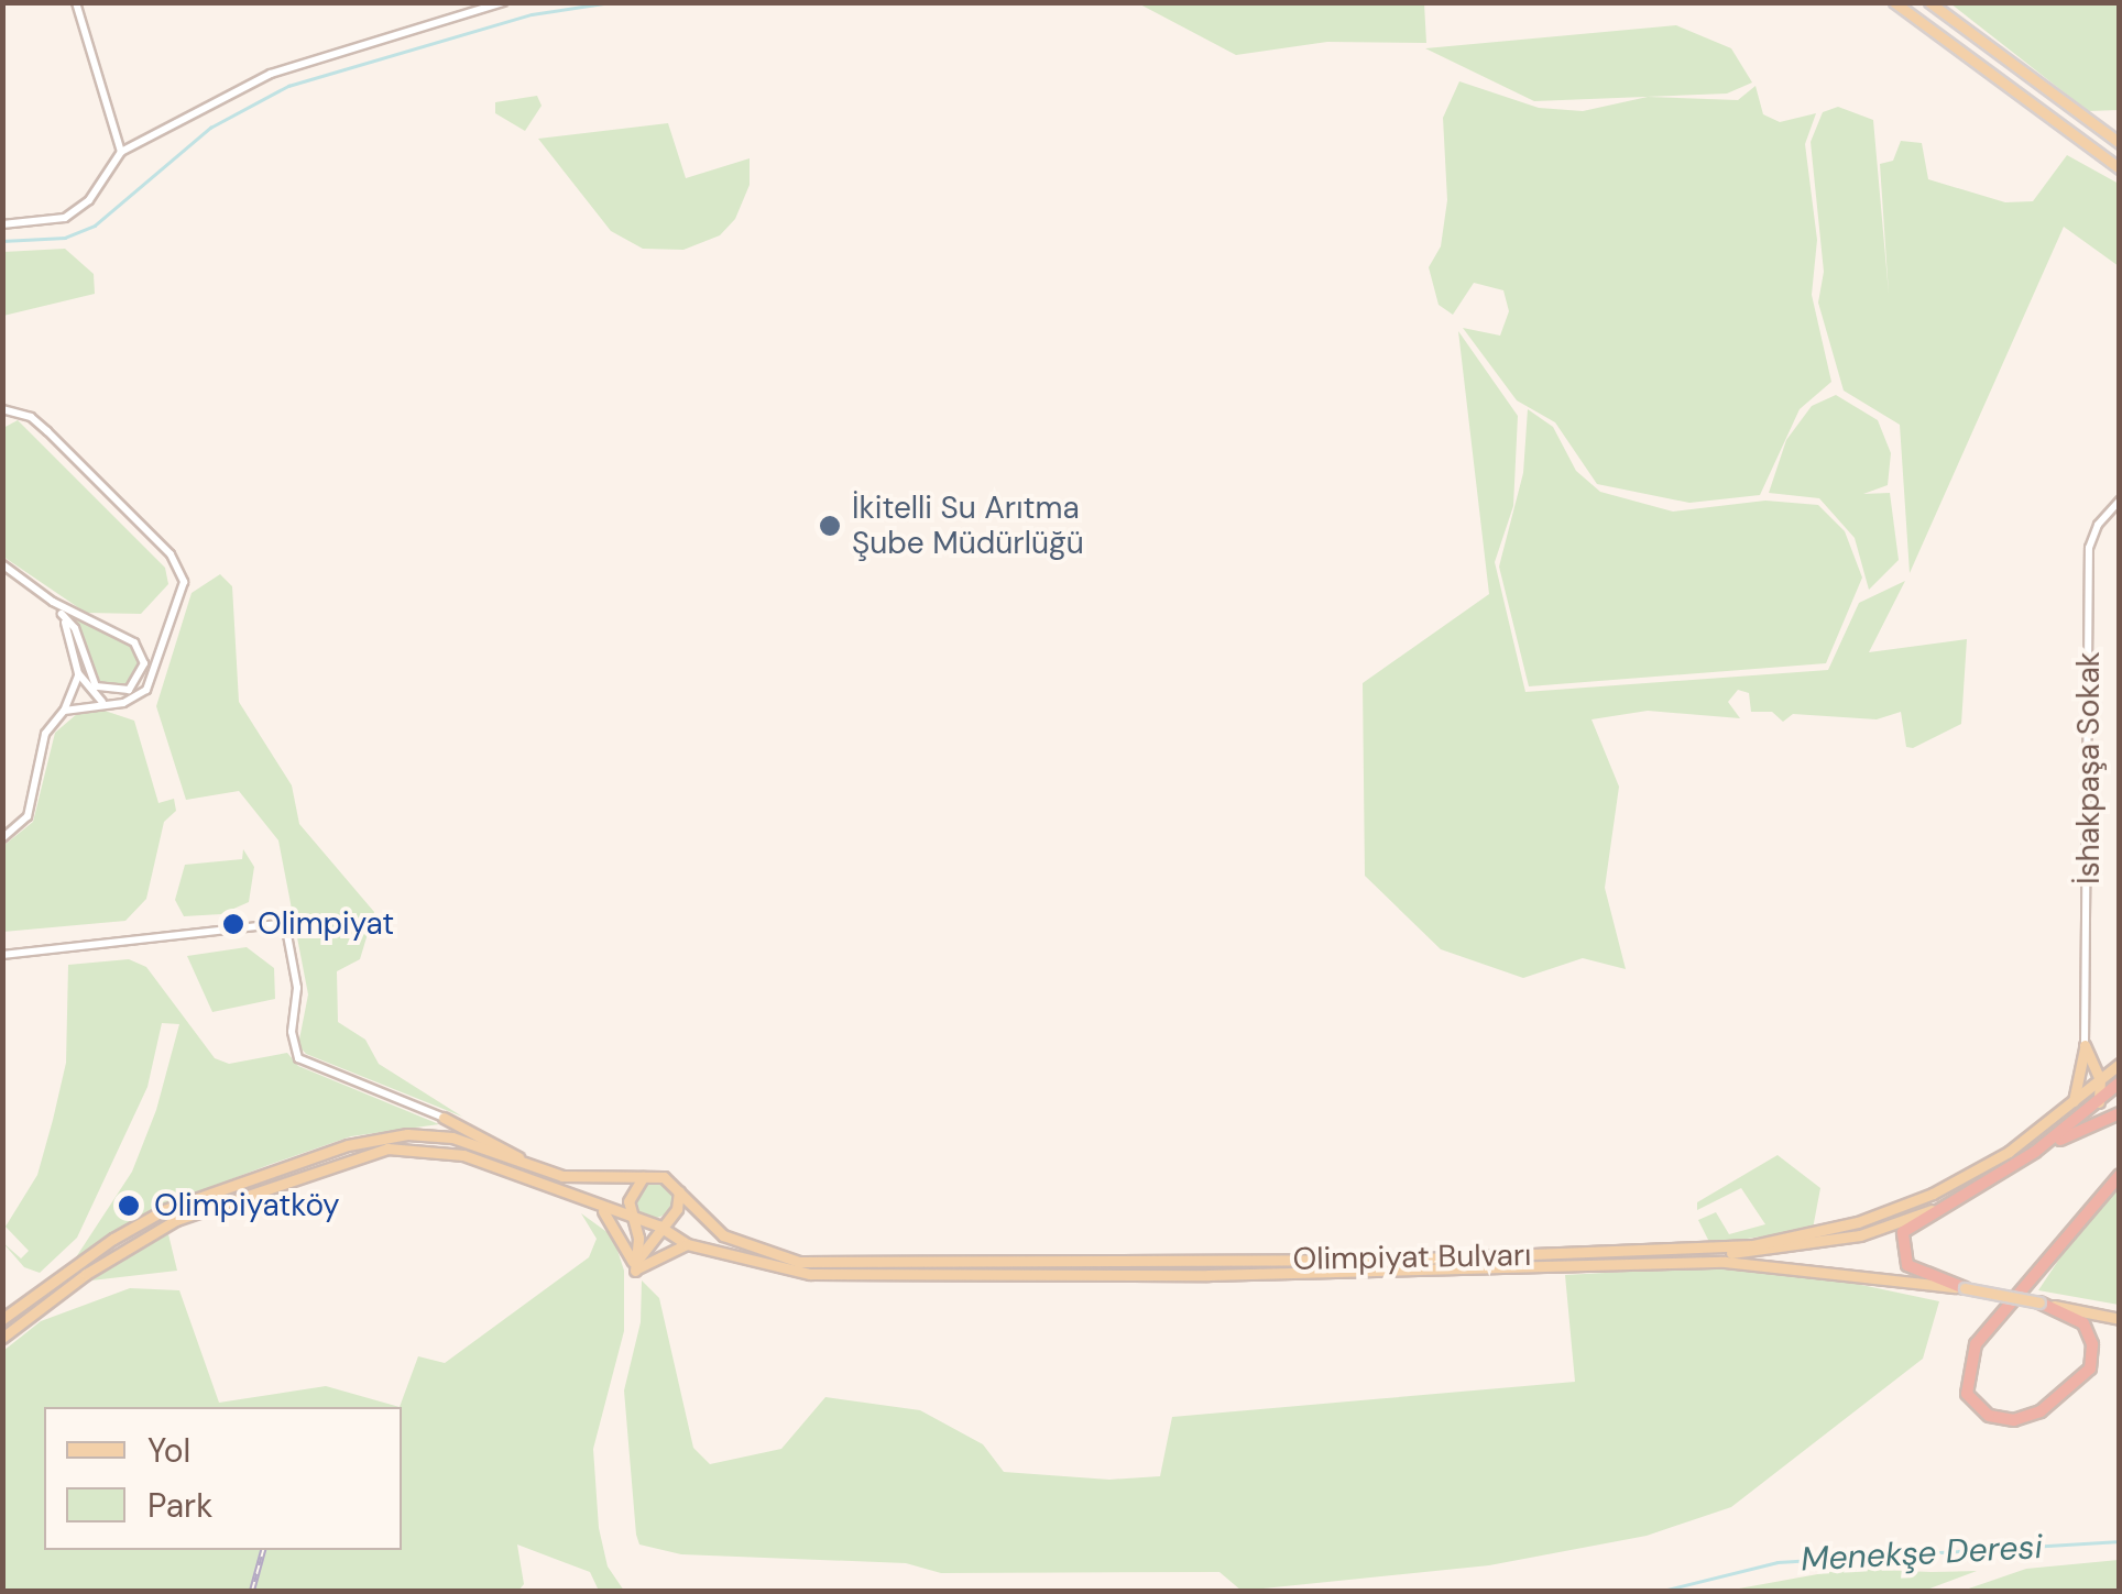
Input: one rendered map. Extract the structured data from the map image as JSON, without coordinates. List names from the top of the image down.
{
  "streets": {
    "main road": ["Olimpiyat Bulvarı"],
    "street": ["İshakpaşa Sokak"]
  },
  "water": ["Menekşe Deresi"],
  "places": ["İkitelli Su Arıtma Şube Müdürlüğü", "Olimpiyat", "Olimpiyatköy"],
  "legend": ["Yol", "Park"]
}
